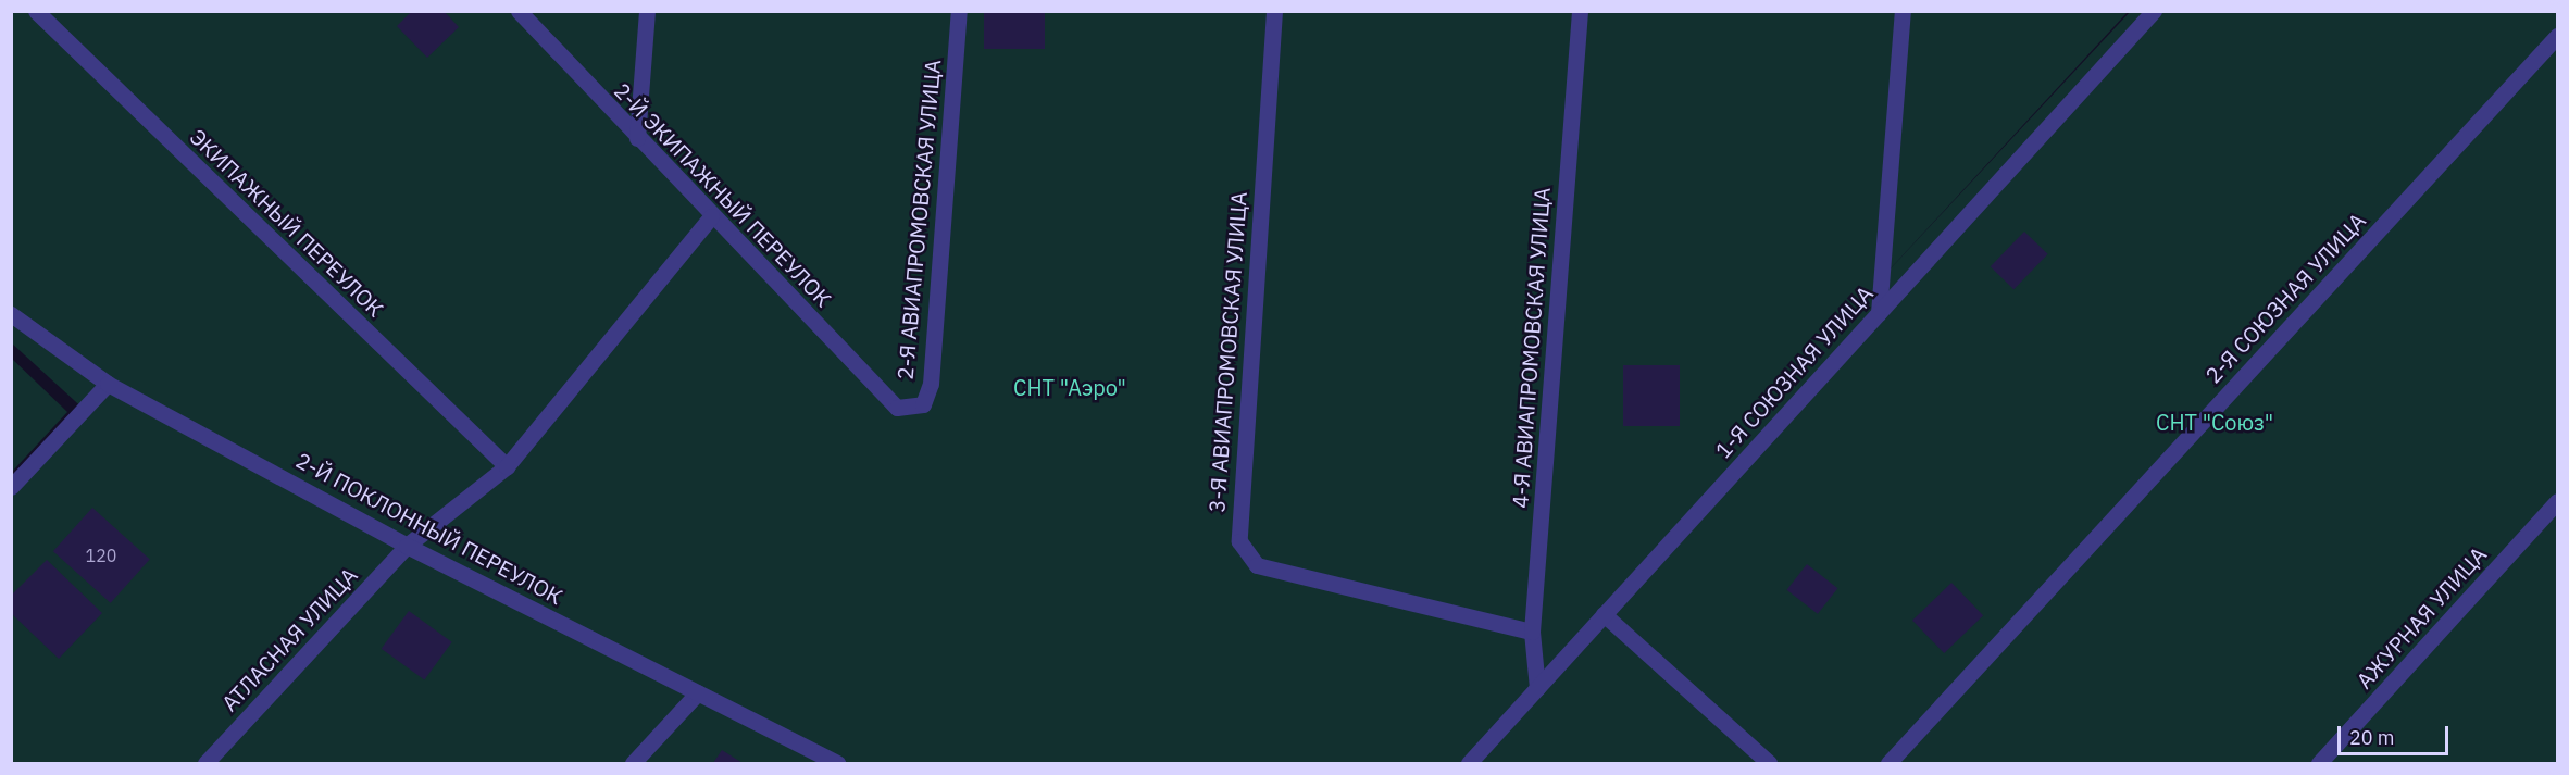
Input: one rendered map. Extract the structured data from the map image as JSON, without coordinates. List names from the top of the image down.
{
  "streets": {
    "street": [
      "2-Й ЭКИПАЖНЫЙ ПЕРЕУЛОК",
      "2-Я АВИАПРОМОВСКАЯ УЛИЦА",
      "ЭКИПАЖНЫЙ ПЕРЕУЛОК",
      "2-Я СОЮЗНАЯ УЛИЦА",
      "4-Я АВИАПРОМОВСКАЯ УЛИЦА",
      "3-Я АВИАПРОМОВСКАЯ УЛИЦА",
      "1-Я СОЮЗНАЯ УЛИЦА",
      "2-Й ПОКЛОННЫЙ ПЕРЕУЛОК",
      "АЖУРНАЯ УЛИЦА",
      "АТЛАСНАЯ УЛИЦА"
    ]
  },
  "crossings": [
    ["2-Й ЭКИПАЖНЫЙ ПЕРЕУЛОК", "2-Я АВИАПРОМОВСКАЯ УЛИЦА"],
    ["2-Й ЭКИПАЖНЫЙ ПЕРЕУЛОК", "АТЛАСНАЯ УЛИЦА"],
    ["ЭКИПАЖНЫЙ ПЕРЕУЛОК", "АТЛАСНАЯ УЛИЦА"],
    ["4-Я АВИАПРОМОВСКАЯ УЛИЦА", "3-Я АВИАПРОМОВСКАЯ УЛИЦА"],
    ["4-Я АВИАПРОМОВСКАЯ УЛИЦА", "1-Я СОЮЗНАЯ УЛИЦА"],
    ["2-Й ПОКЛОННЫЙ ПЕРЕУЛОК", "АТЛАСНАЯ УЛИЦА"]
  ],
  "parks": ["СНТ \"Аэро\"", "СНТ \"Союз\""],
  "house_numbers": ["120"],
  "scale_bar": "20 m"
}
